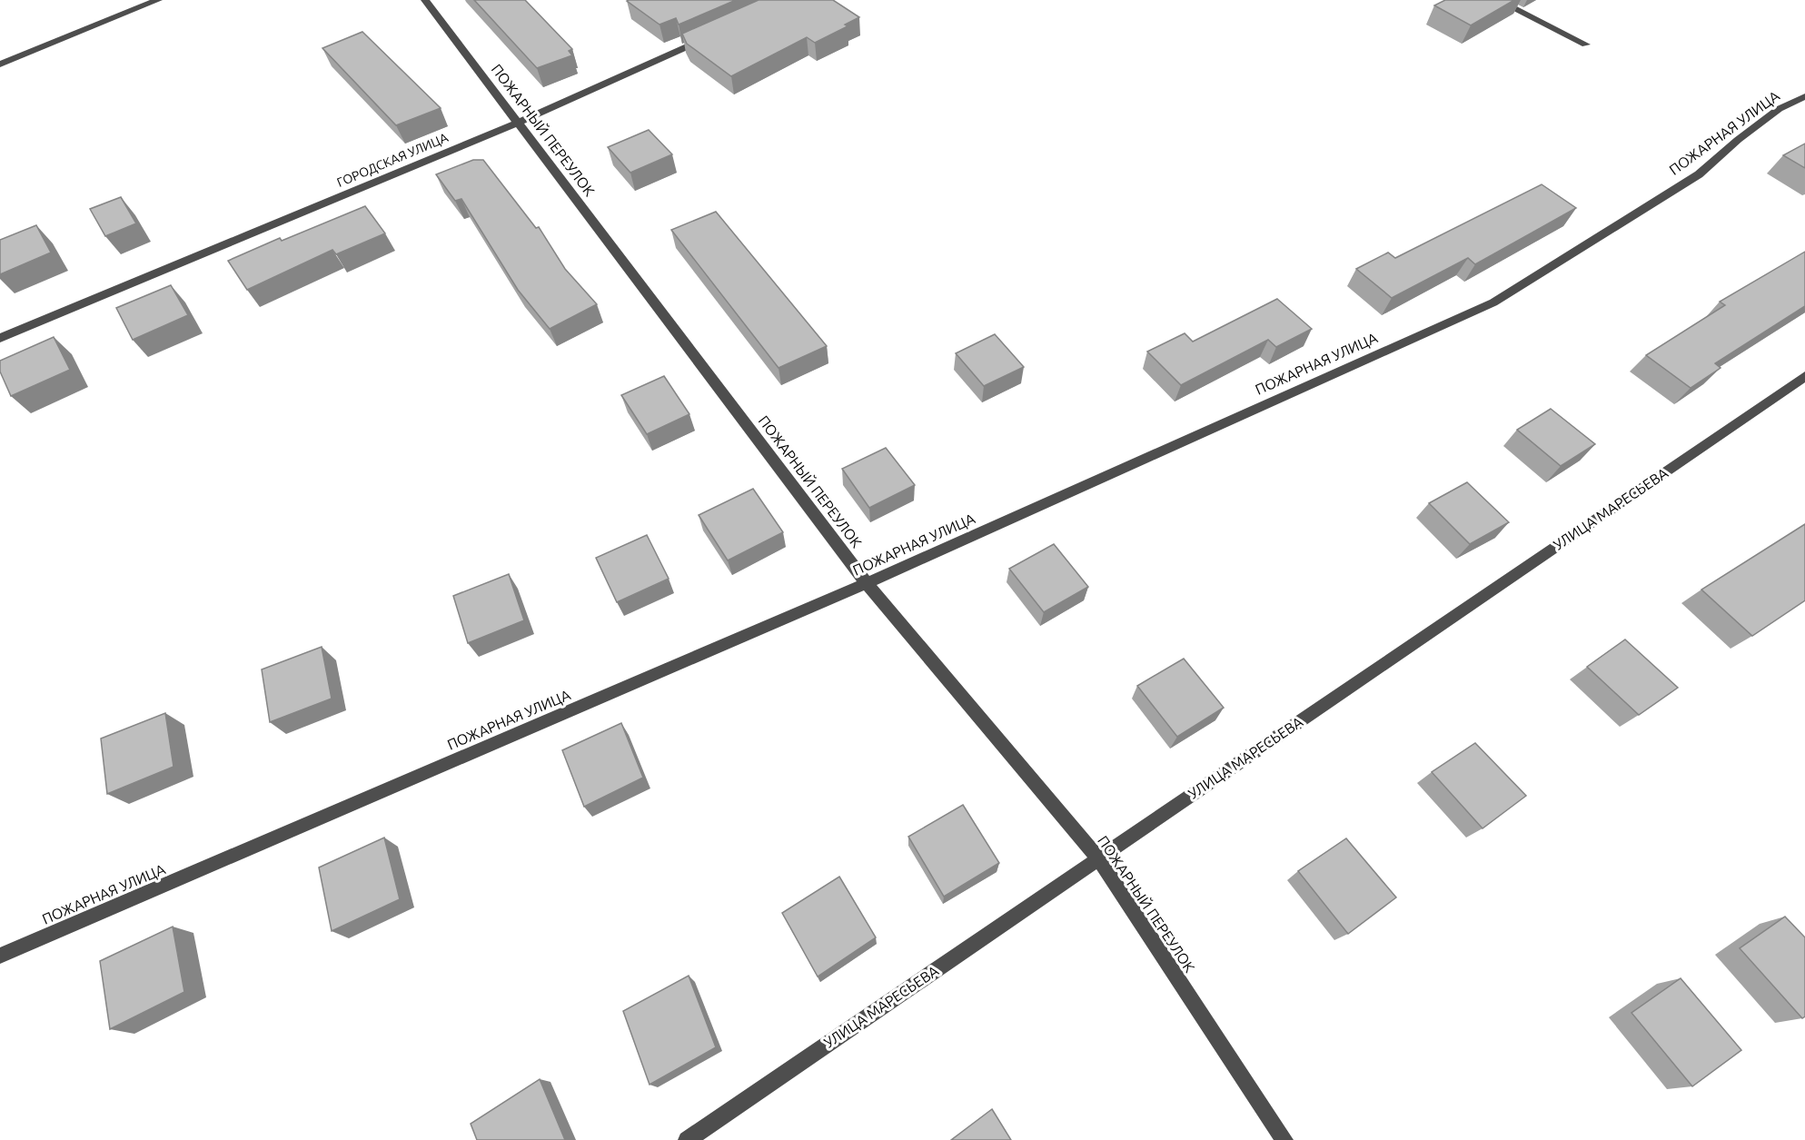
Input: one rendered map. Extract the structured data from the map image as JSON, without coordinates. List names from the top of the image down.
{
  "streets": {
    "street": [
      "ПОЖАРНЫЙ ПЕРЕУЛОК",
      "ПОЖАРНАЯ УЛИЦА",
      "ГОРОДСКАЯ УЛИЦА",
      "УЛИЦА МАРЕСЬЕВА"
    ]
  },
  "crossings": [
    ["ПОЖАРНЫЙ ПЕРЕУЛОК", "ПОЖАРНАЯ УЛИЦА"],
    ["ПОЖАРНЫЙ ПЕРЕУЛОК", "ГОРОДСКАЯ УЛИЦА"],
    ["ПОЖАРНЫЙ ПЕРЕУЛОК", "УЛИЦА МАРЕСЬЕВА"]
  ]
}
